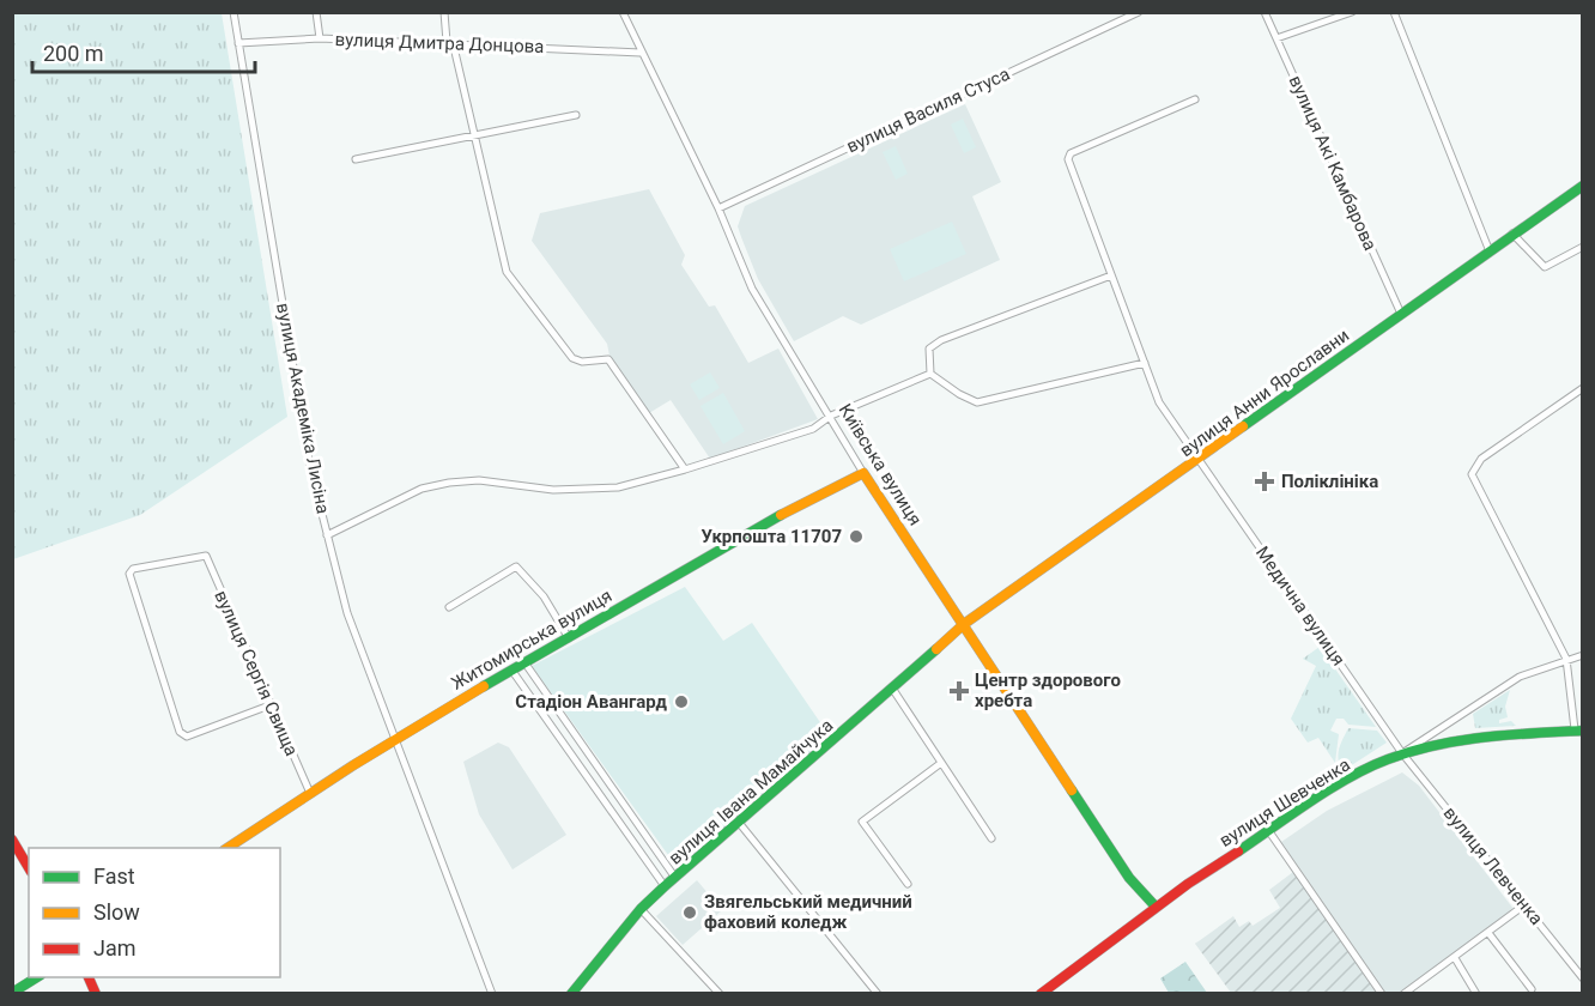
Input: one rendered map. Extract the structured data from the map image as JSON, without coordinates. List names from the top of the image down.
{
  "streets": {
    "main road": [
      "вулиця Анни Ярославни",
      "Київська вулиця",
      "Житомирська вулиця",
      "вулиця Івана Мамайчука",
      "вулиця Шевченка"
    ],
    "street": [
      "вулиця Дмитра Донцова",
      "вулиця Василя Стуса",
      "вулиця Акі Камбарова",
      "вулиця Академіка Лисіна",
      "Медична вулиця",
      "вулиця Сергія Свища",
      "вулиця Левченка"
    ]
  },
  "crossings": [
    ["вулиця Дмитра Донцова", "вулиця Академіка Лисіна"],
    ["вулиця Дмитра Донцова", "Київська вулиця"],
    ["вулиця Василя Стуса", "Київська вулиця"],
    ["вулиця Акі Камбарова", "вулиця Анни Ярославни"],
    ["вулиця Анни Ярославни", "Київська вулиця"],
    ["вулиця Анни Ярославни", "Медична вулиця"],
    ["вулиця Анни Ярославни", "вулиця Івана Мамайчука"],
    ["вулиця Академіка Лисіна", "Житомирська вулиця"],
    ["Київська вулиця", "Житомирська вулиця"],
    ["Київська вулиця", "вулиця Івана Мамайчука"],
    ["Київська вулиця", "вулиця Шевченка"],
    ["Медична вулиця", "вулиця Шевченка"],
    ["Медична вулиця", "вулиця Левченка"],
    ["Житомирська вулиця", "вулиця Сергія Свища"],
    ["вулиця Шевченка", "вулиця Левченка"]
  ],
  "places": {
    "health": ["Поліклініка", "Центр здорового хребта"],
    "other": ["Укрпошта 11707", "Стадіон Авангард", "Звягельський медичний фаховий коледж"]
  },
  "legend": ["Fast", "Slow", "Jam"],
  "scale_bar": "200 m"
}
